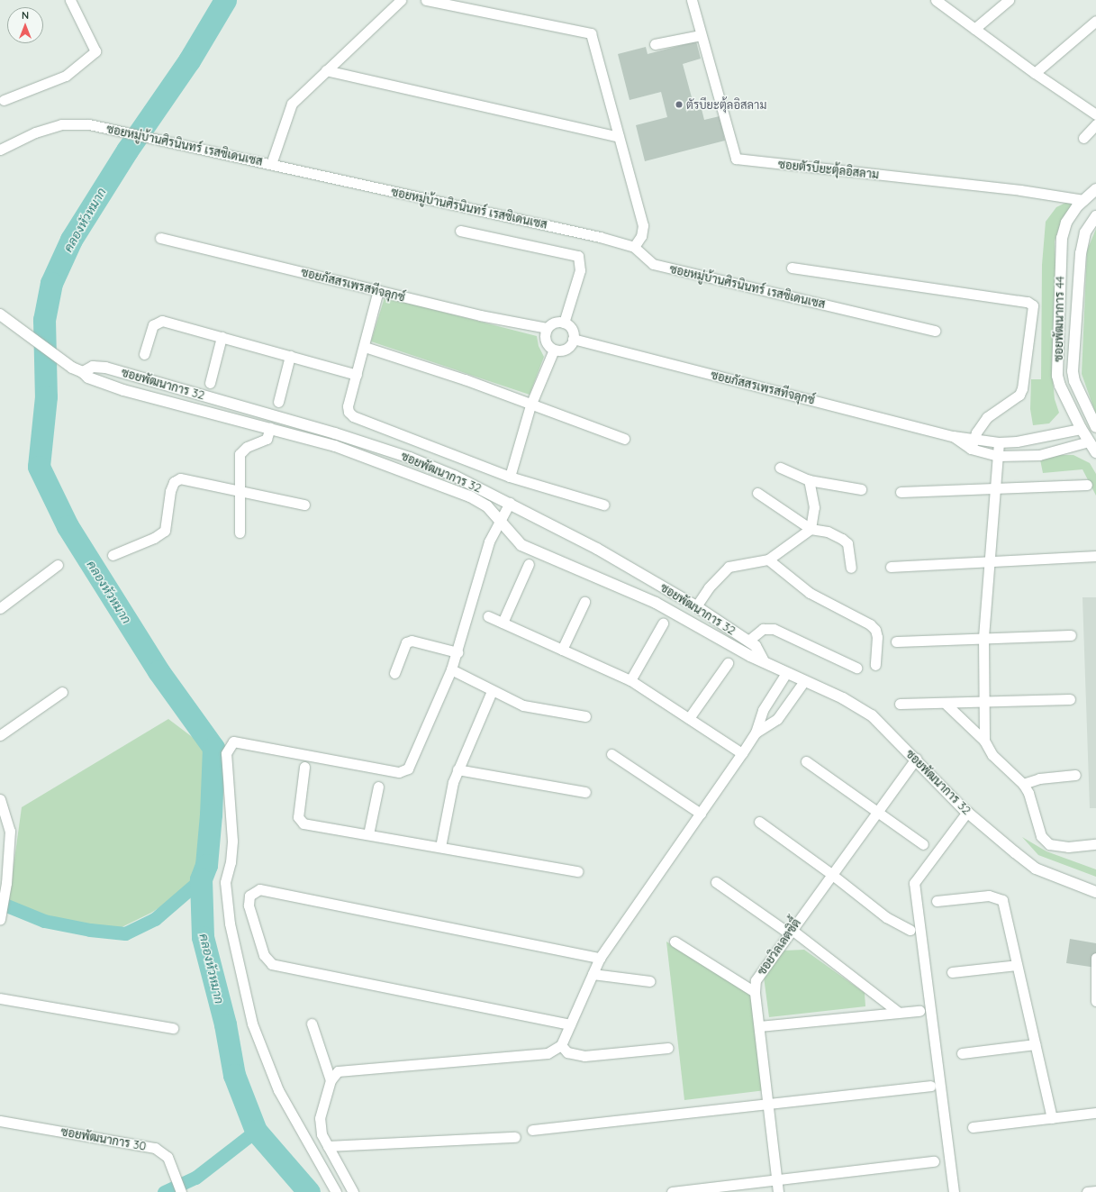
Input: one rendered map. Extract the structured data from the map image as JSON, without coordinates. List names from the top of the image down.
{
  "streets": {
    "street": [
      "ซอยหมู่บ้านศิรนินทร์ เรสซิเดนเซส",
      "ซอยตัรบียะตุ้ลอิสลาม",
      "ซอยภัสสรเพรสทีจลุกซ์",
      "ซอยพัฒนาการ 44",
      "ซอยพัฒนาการ 32",
      "ซอยวิลเลตซิตี้",
      "ซอยพัฒนาการ 30"
    ]
  },
  "crossings": [
    ["ซอยตัรบียะตุ้ลอิสลาม", "ซอยพัฒนาการ 44"],
    ["ซอยภัสสรเพรสทีจลุกซ์", "ซอยพัฒนาการ 44"],
    ["ซอยพัฒนาการ 32", "ซอยวิลเลตซิตี้"]
  ],
  "water": ["คลองหัวหมาก"],
  "places": ["ตัรบียะตุ้ลอิสลาม"],
  "north": "top"
}
